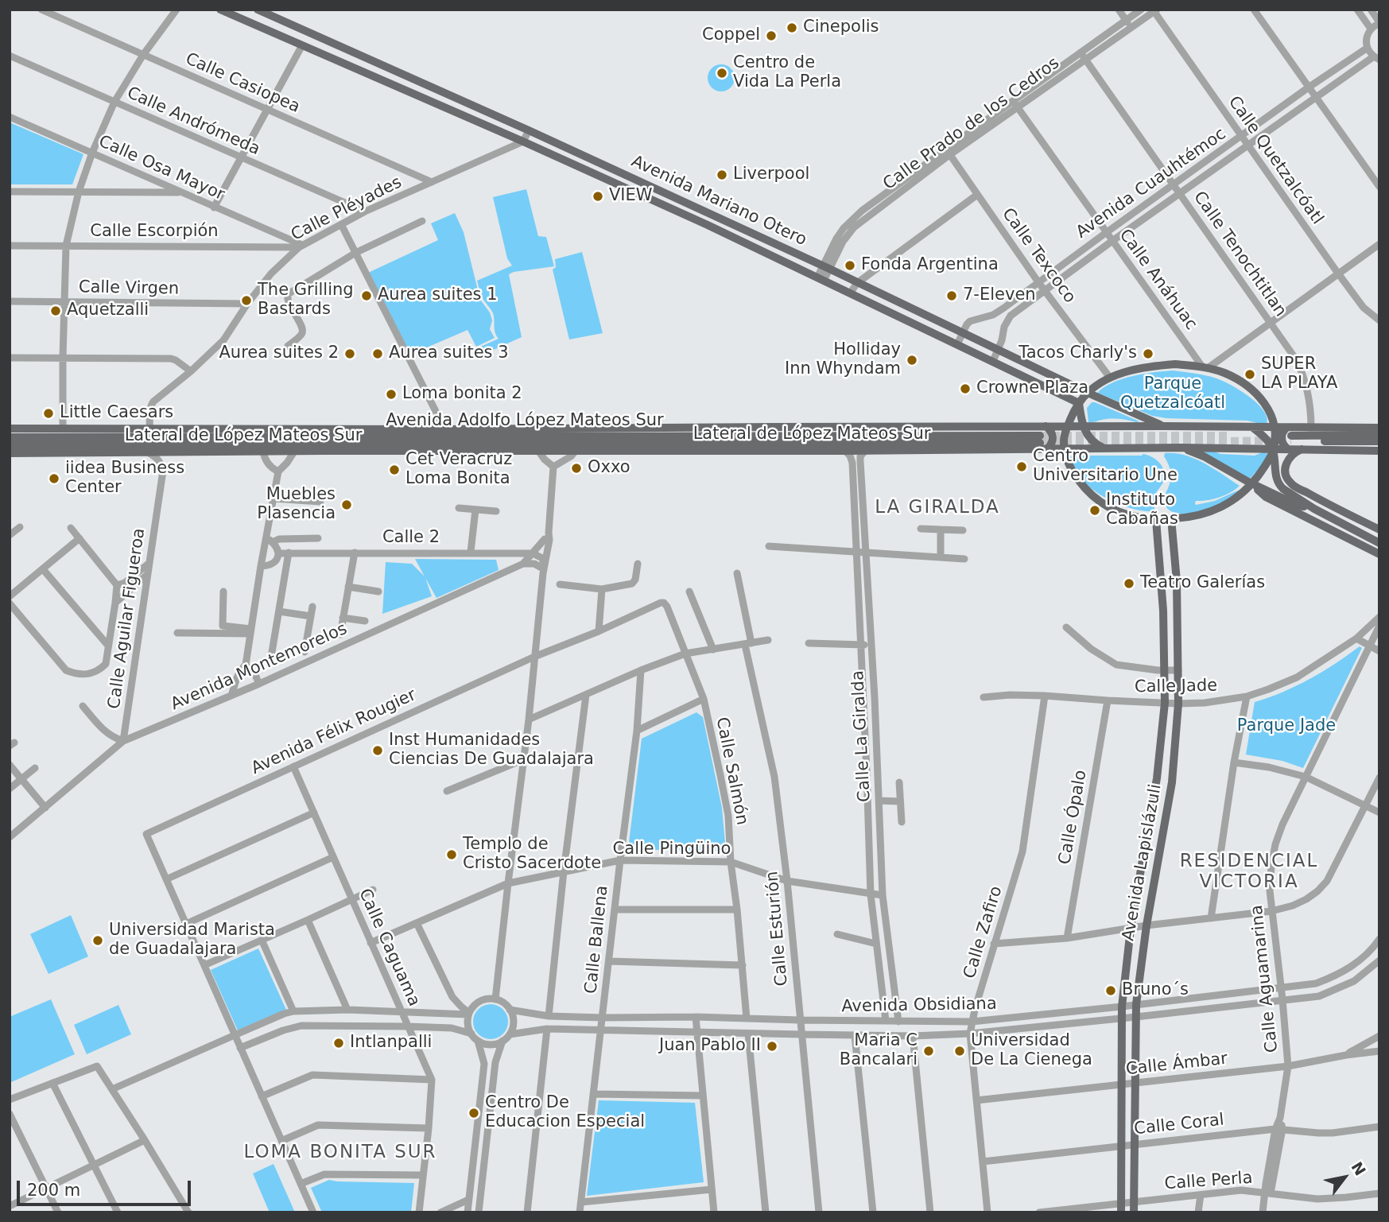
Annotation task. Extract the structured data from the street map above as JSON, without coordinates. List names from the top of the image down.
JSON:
{
  "streets": {
    "main road": [
      "Avenida Mariano Otero",
      "Avenida Adolfo López Mateos Sur",
      "Lateral de López Mateos Sur",
      "Avenida Lapislázuli"
    ],
    "street": [
      "Calle Casiopea",
      "Calle Andrómeda",
      "Calle Prado de los Cedros",
      "Calle Quetzalcóatl",
      "Calle Osa Mayor",
      "Avenida Cuauhtémoc",
      "Calle Pléyades",
      "Calle Escorpión",
      "Calle Tenochtitlan",
      "Calle Texcoco",
      "Calle Anáhuac",
      "Calle Virgen",
      "Calle 2",
      "Calle Aguilar Figueroa",
      "Avenida Montemorelos",
      "Calle Jade",
      "Avenida Félix Rougier",
      "Calle La Giralda",
      "Calle Salmón",
      "Calle Ópalo",
      "Calle Pingüino",
      "Calle Esturión",
      "Calle Zafiro",
      "Calle Ballena",
      "Calle Caguama",
      "Calle Aguamarina",
      "Avenida Obsidiana",
      "Calle Ámbar",
      "Calle Coral",
      "Calle Perla"
    ]
  },
  "crossings": [
    ["Calle Casiopea", "Calle Pléyades"],
    ["Calle Andrómeda", "Calle Pléyades"],
    ["Calle Prado de los Cedros", "Calle Quetzalcóatl"],
    ["Calle Prado de los Cedros", "Avenida Mariano Otero"],
    ["Calle Prado de los Cedros", "Calle Tenochtitlan"],
    ["Calle Prado de los Cedros", "Calle Texcoco"],
    ["Calle Prado de los Cedros", "Calle Anáhuac"],
    ["Calle Quetzalcóatl", "Avenida Cuauhtémoc"],
    ["Calle Osa Mayor", "Calle Pléyades"],
    ["Calle Osa Mayor", "Calle Escorpión"],
    ["Avenida Cuauhtémoc", "Avenida Mariano Otero"],
    ["Avenida Cuauhtémoc", "Calle Tenochtitlan"],
    ["Avenida Cuauhtémoc", "Calle Texcoco"],
    ["Avenida Cuauhtémoc", "Calle Anáhuac"],
    ["Avenida Mariano Otero", "Calle Pléyades"],
    ["Avenida Mariano Otero", "Lateral de López Mateos Sur"],
    ["Calle Pléyades", "Calle Escorpión"],
    ["Calle Pléyades", "Calle Virgen"],
    ["Calle Pléyades", "Lateral de López Mateos Sur"],
    ["Calle Tenochtitlan", "Lateral de López Mateos Sur"],
    ["Avenida Adolfo López Mateos Sur", "Lateral de López Mateos Sur"],
    ["Lateral de López Mateos Sur", "Calle Aguilar Figueroa"],
    ["Lateral de López Mateos Sur", "Calle La Giralda"],
    ["Calle Aguilar Figueroa", "Avenida Montemorelos"],
    ["Calle Jade", "Calle Ópalo"],
    ["Calle Jade", "Avenida Lapislázuli"],
    ["Calle Jade", "Calle Zafiro"],
    ["Avenida Félix Rougier", "Calle Salmón"],
    ["Avenida Félix Rougier", "Calle Caguama"],
    ["Calle La Giralda", "Calle Pingüino"],
    ["Calle La Giralda", "Avenida Obsidiana"],
    ["Calle Salmón", "Calle Pingüino"],
    ["Calle Salmón", "Avenida Obsidiana"],
    ["Calle Pingüino", "Calle Esturión"],
    ["Calle Pingüino", "Calle Ballena"],
    ["Calle Pingüino", "Calle Caguama"],
    ["Avenida Lapislázuli", "Avenida Obsidiana"],
    ["Avenida Lapislázuli", "Calle Ámbar"],
    ["Avenida Lapislázuli", "Calle Coral"],
    ["Avenida Lapislázuli", "Calle Perla"],
    ["Calle Esturión", "Avenida Obsidiana"],
    ["Calle Zafiro", "Avenida Obsidiana"],
    ["Calle Zafiro", "Calle Ámbar"],
    ["Calle Zafiro", "Calle Coral"],
    ["Calle Ballena", "Avenida Obsidiana"],
    ["Calle Aguamarina", "Avenida Obsidiana"],
    ["Calle Aguamarina", "Calle Ámbar"],
    ["Calle Aguamarina", "Calle Coral"],
    ["Calle Aguamarina", "Calle Perla"]
  ],
  "districts": ["LA GIRALDA", "RESIDENCIAL VICTORIA", "LOMA BONITA SUR"],
  "parks": ["Parque Quetzalcóatl", "Parque Jade"],
  "places": [
    "Cinepolis",
    "Coppel",
    "Centro de Vida La Perla",
    "Liverpool",
    "VIEW",
    "Fonda Argentina",
    "Aurea suites 1",
    "7-Eleven",
    "The Grilling Bastards",
    "Aquetzalli",
    "Aurea suites 2",
    "Aurea suites 3",
    "Tacos Charly's",
    "Holliday Inn Whyndam",
    "SUPER LA PLAYA",
    "Crowne Plaza",
    "Loma bonita 2",
    "Little Caesars",
    "Centro Universitario Une",
    "Oxxo",
    "Cet Veracruz Loma Bonita",
    "iidea Business Center",
    "Muebles Plasencia",
    "Instituto Cabañas",
    "Teatro Galerías",
    "Inst Humanidades Ciencias De Guadalajara",
    "Templo de Cristo Sacerdote",
    "Universidad Marista de Guadalajara",
    "Bruno´s",
    "Intlanpalli",
    "Juan Pablo II",
    "Maria C Bancalari",
    "Universidad De La Cienega",
    "Centro De Educacion Especial"
  ],
  "scale_bar": "200 m",
  "north": "top right"
}
